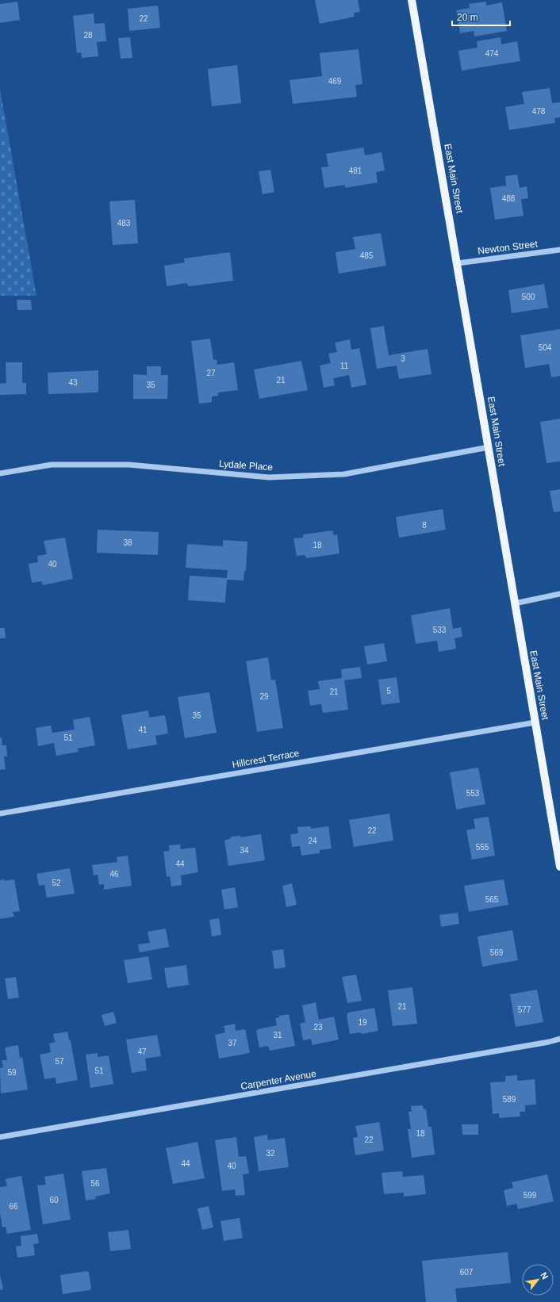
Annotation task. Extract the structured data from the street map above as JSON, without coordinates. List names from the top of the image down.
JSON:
{
  "streets": {
    "main road": ["East Main Street"],
    "street": [
      "Newton Street",
      "Lydale Place",
      "Hillcrest Terrace",
      "Carpenter Avenue"
    ]
  },
  "crossings": [
    ["East Main Street", "Newton Street"],
    ["East Main Street", "Lydale Place"],
    ["East Main Street", "Hillcrest Terrace"]
  ],
  "house_numbers": [
    "22",
    "28",
    "474",
    "469",
    "478",
    "481",
    "488",
    "483",
    "485",
    "500",
    "504",
    "3",
    "11",
    "27",
    "21",
    "43",
    "35",
    "8",
    "38",
    "18",
    "40",
    "533",
    "5",
    "21",
    "29",
    "35",
    "41",
    "51",
    "553",
    "22",
    "24",
    "555",
    "34",
    "44",
    "46",
    "52",
    "565",
    "569",
    "21",
    "577",
    "19",
    "23",
    "31",
    "37",
    "47",
    "57",
    "51",
    "59",
    "589",
    "18",
    "22",
    "32",
    "44",
    "40",
    "56",
    "599",
    "60",
    "66",
    "607"
  ],
  "scale_bar": "20 m",
  "north": "top right"
}
